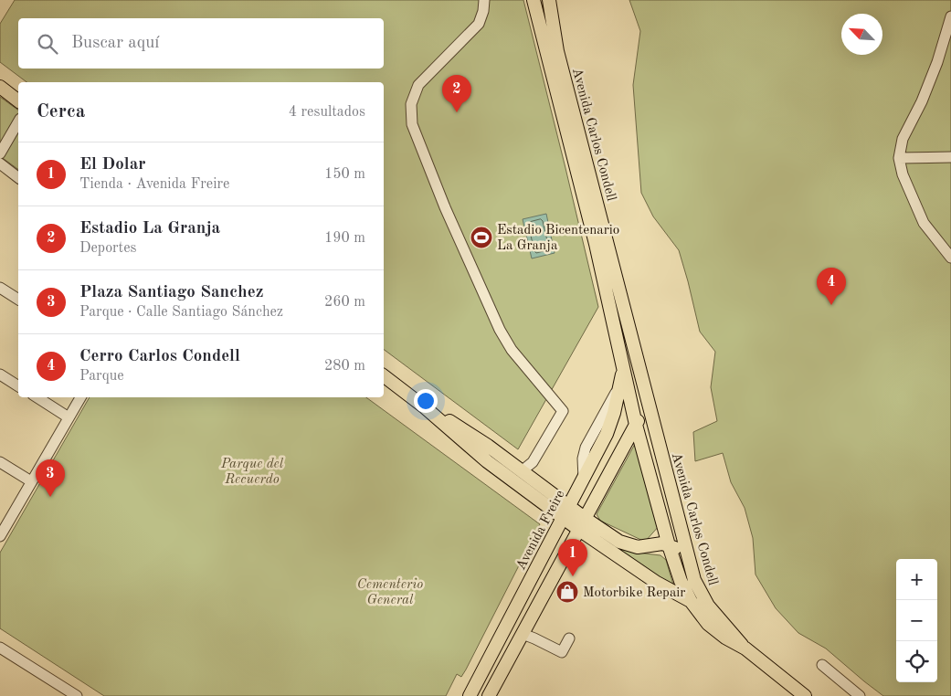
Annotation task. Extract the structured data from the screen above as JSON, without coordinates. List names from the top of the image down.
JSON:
{
  "streets": {
    "main road": ["Avenida Carlos Condell", "Avenida Freire"]
  },
  "crossings": [
    ["Avenida Carlos Condell", "Avenida Freire"]
  ],
  "parks": ["Parque del Recuerdo", "Cementerio General"],
  "places": {
    "sports": ["Estadio Bicentenario La Granja"],
    "shop": ["Motorbike Repair"]
  },
  "north": "top left",
  "page": {
    "search": "Buscar aquí",
    "pins": [
      "2",
      "4",
      "3",
      "1"
    ],
    "heading": ["Cerca", "4 resultados"],
    "list": [
      {
        "mark": "1",
        "name": "El Dolar",
        "note": "Tienda · Avenida Freire",
        "value": "150 m"
      },
      {
        "mark": "2",
        "name": "Estadio La Granja",
        "note": "Deportes",
        "value": "190 m"
      },
      {
        "mark": "3",
        "name": "Plaza Santiago Sanchez",
        "note": "Parque · Calle Santiago Sánchez",
        "value": "260 m"
      },
      {
        "mark": "4",
        "name": "Cerro Carlos Condell",
        "note": "Parque",
        "value": "280 m"
      }
    ],
    "map_buttons": ["+", "−"]
  }
}
